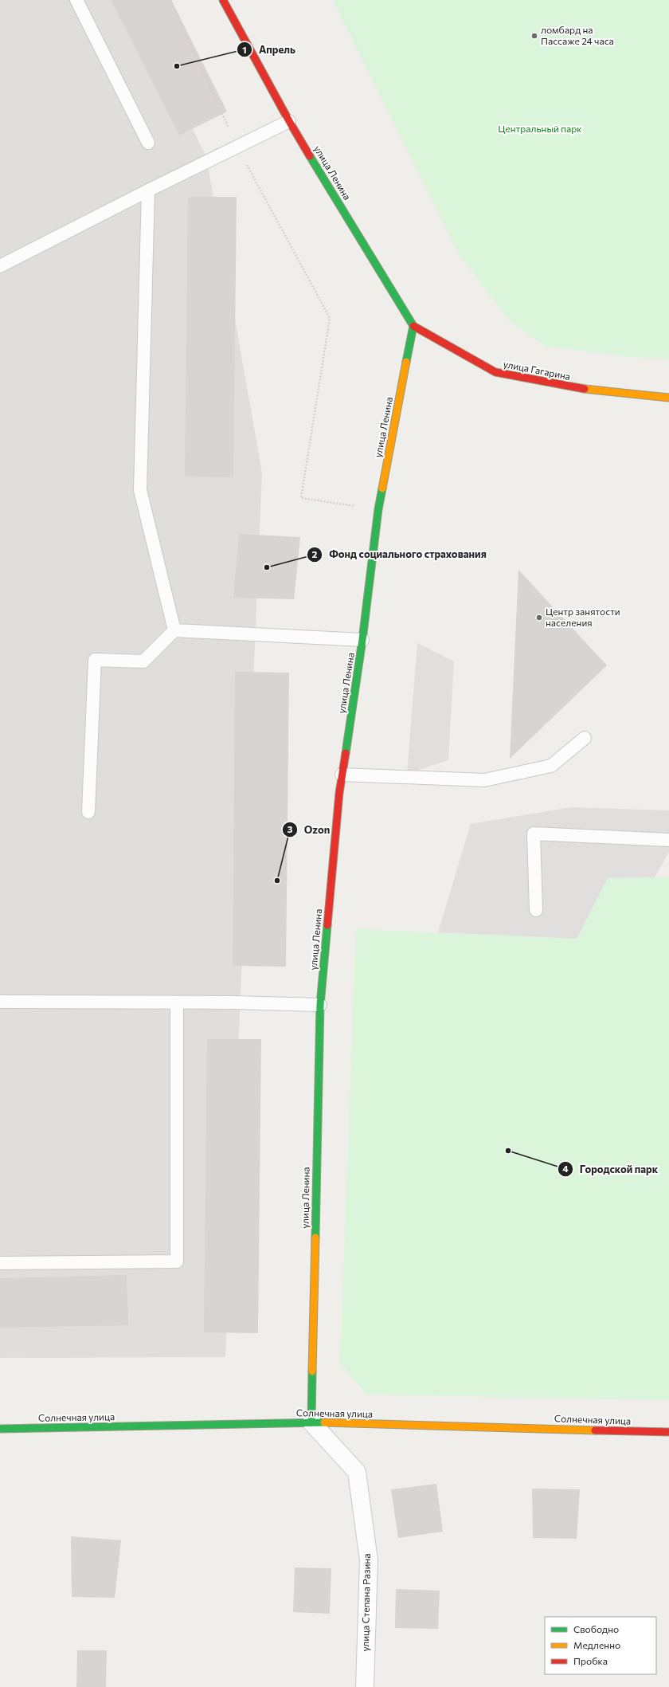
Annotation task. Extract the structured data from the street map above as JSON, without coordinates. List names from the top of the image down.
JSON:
{
  "streets": {
    "street": [
      "улица Ленина",
      "улица Гагарина",
      "Солнечная улица",
      "улица Степана Разина"
    ]
  },
  "crossings": [
    ["улица Ленина", "улица Гагарина"],
    ["улица Ленина", "Солнечная улица"],
    ["улица Ленина", "улица Степана Разина"],
    ["Солнечная улица", "улица Степана Разина"]
  ],
  "parks": ["Центральный парк"],
  "places": [
    "ломбард на Пассаже 24 часа",
    "Апрель",
    "Фонд социального страхования",
    "Центр занятости населения",
    "Ozon",
    "Городской парк"
  ],
  "legend": ["Свободно", "Медленно", "Пробка"]
}
